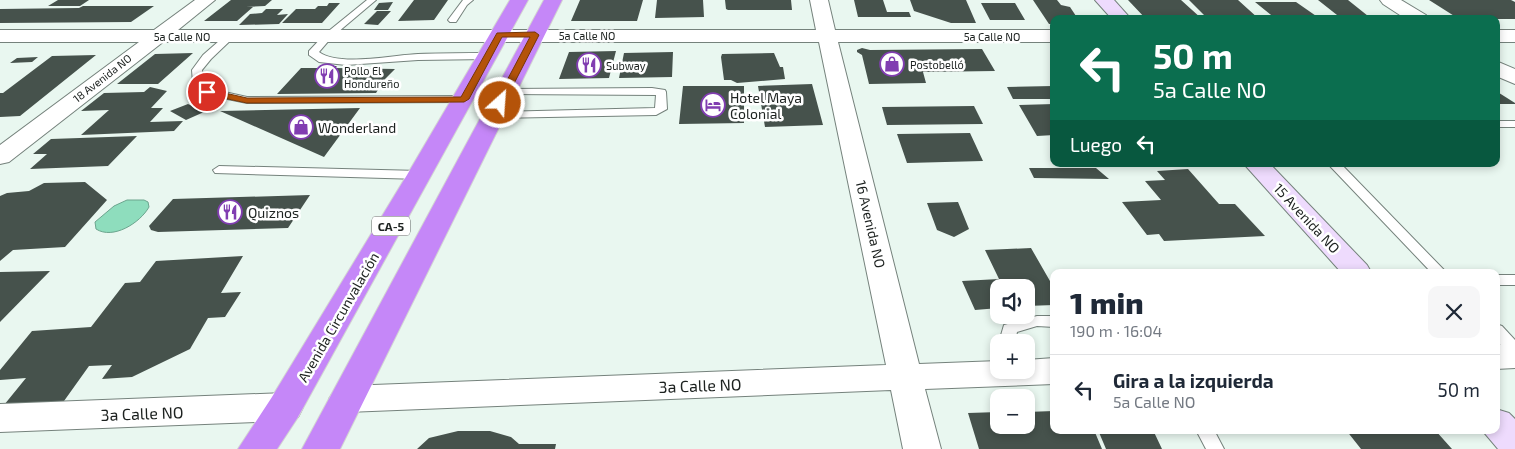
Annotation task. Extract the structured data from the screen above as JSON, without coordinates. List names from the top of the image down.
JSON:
{
  "streets": {
    "highway": ["CA-5", "Avenida Circunvalación"],
    "street": [
      "5a Calle NO",
      "18 Avenida NO",
      "15 Avenida NO",
      "16 Avenida NO",
      "3a Calle NO"
    ]
  },
  "crossings": [
    ["5a Calle NO", "18 Avenida NO"],
    ["5a Calle NO", "16 Avenida NO"],
    ["5a Calle NO", "CA-5"],
    ["5a Calle NO", "Avenida Circunvalación"],
    ["16 Avenida NO", "3a Calle NO"],
    ["CA-5", "3a Calle NO"],
    ["Avenida Circunvalación", "3a Calle NO"]
  ],
  "places": {
    "shop": ["Postobelló", "Wonderland"],
    "restaurant": ["Subway", "Pollo El Hondureño", "Quiznos"],
    "hotel": ["Hotel Maya Colonial"]
  },
  "page": {
    "turn": ["50 m", "5a Calle NO"],
    "then": "Luego",
    "heading": ["1 min", "190 m · 16:04"],
    "map_buttons": ["+", "−"],
    "list": [
      {
        "name": "Gira a la izquierda",
        "note": "5a Calle NO",
        "value": "50 m"
      }
    ]
  }
}
